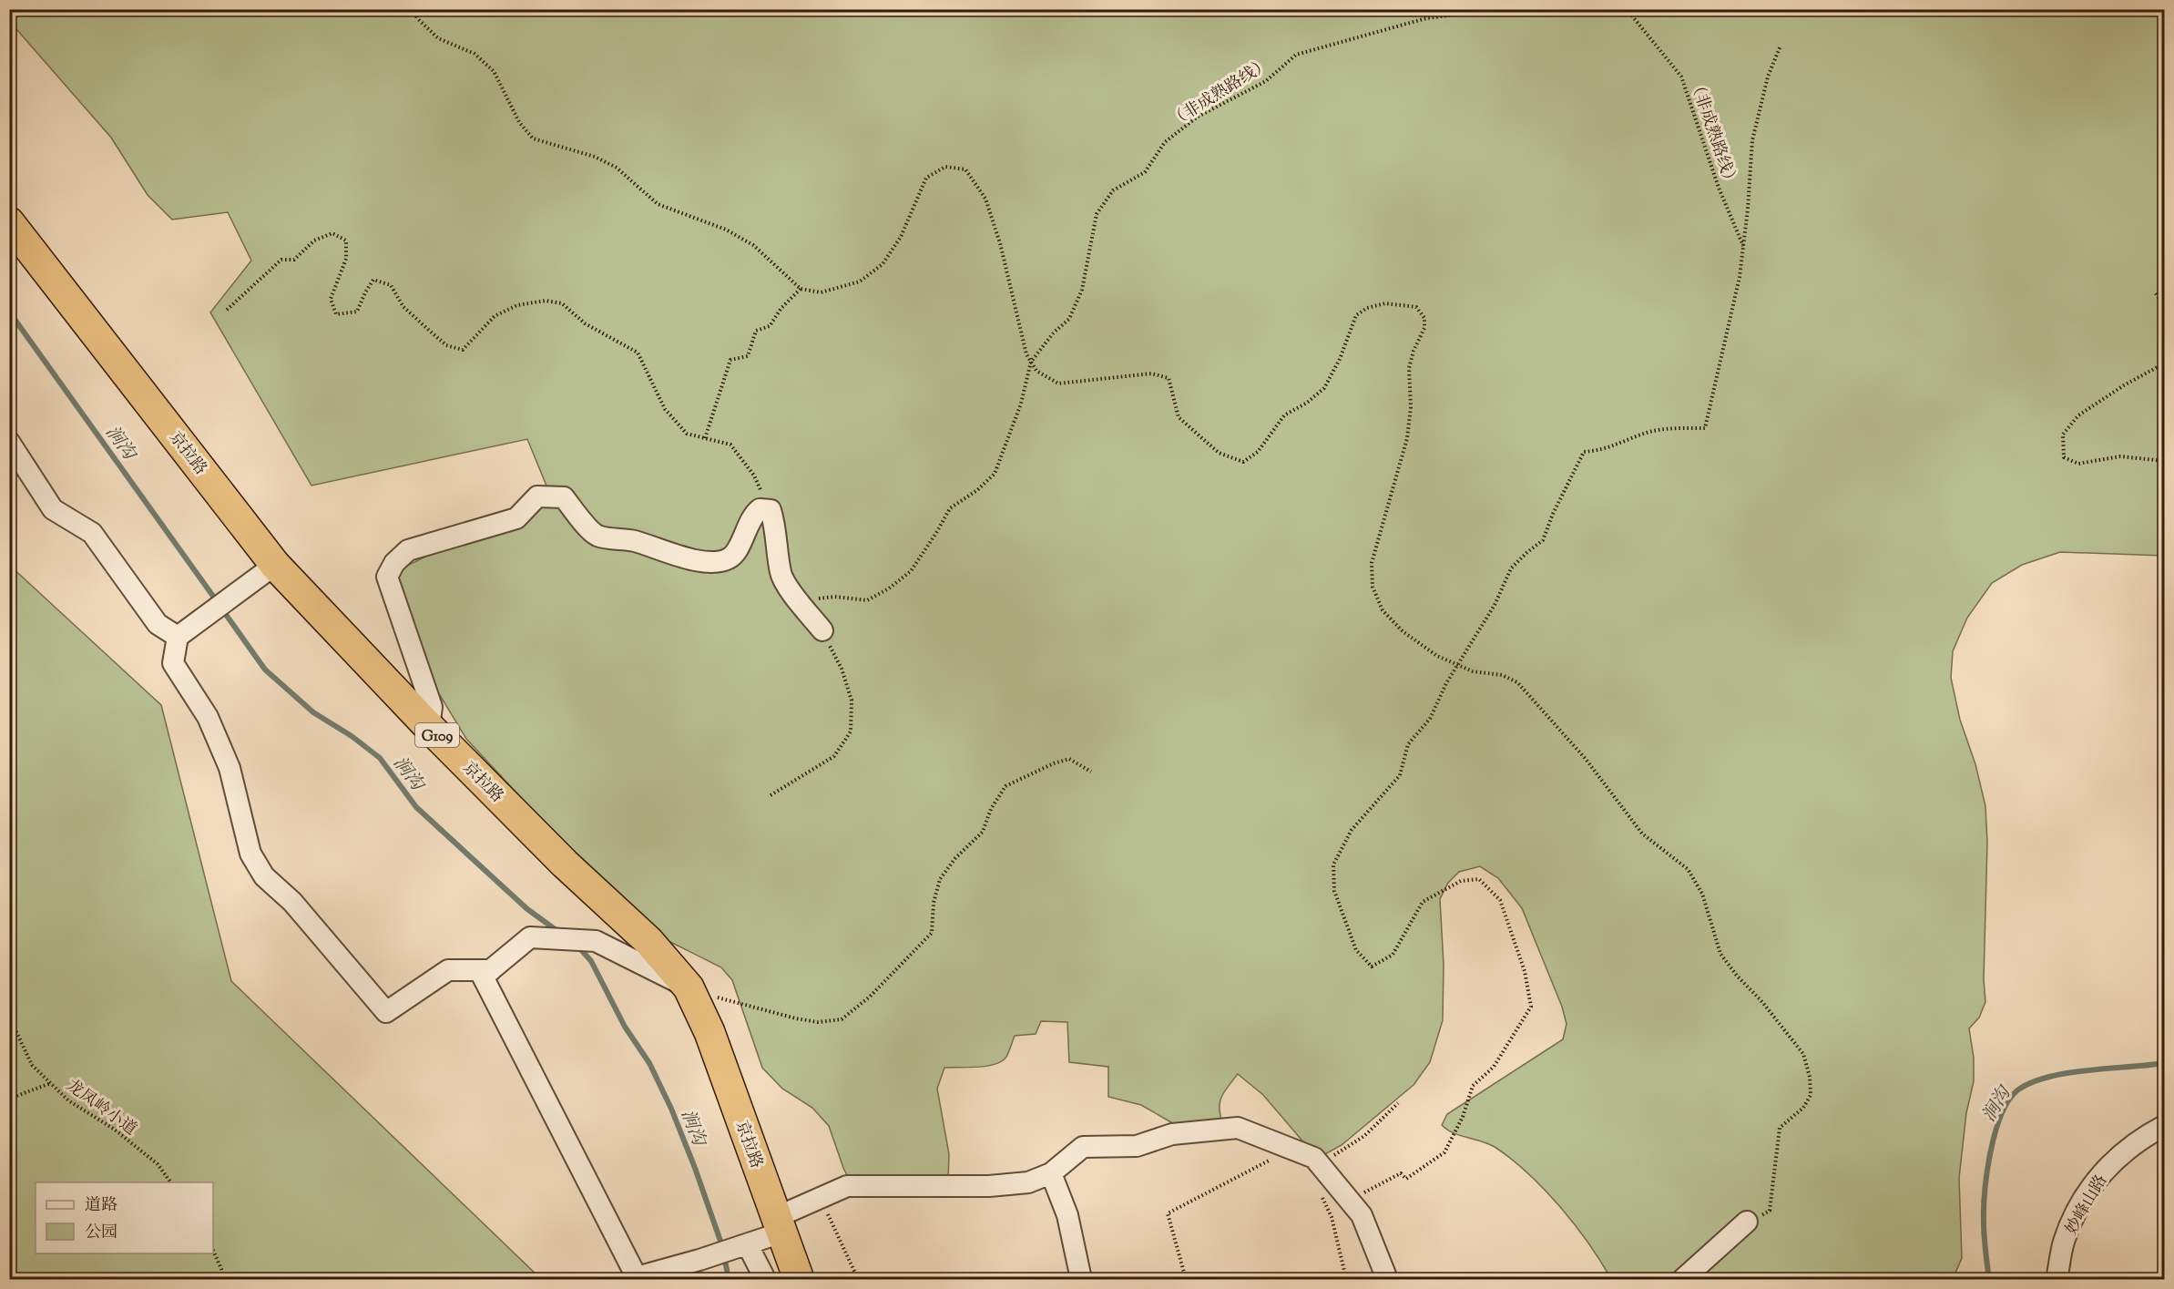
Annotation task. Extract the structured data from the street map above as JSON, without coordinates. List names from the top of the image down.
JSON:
{
  "streets": {
    "highway": ["京拉路", "G109"],
    "street": ["妙峰山路"],
    "path": ["（非成熟路线）", "龙凤岭小道"]
  },
  "water": ["涧沟"],
  "legend": ["道路", "公园"]
}
